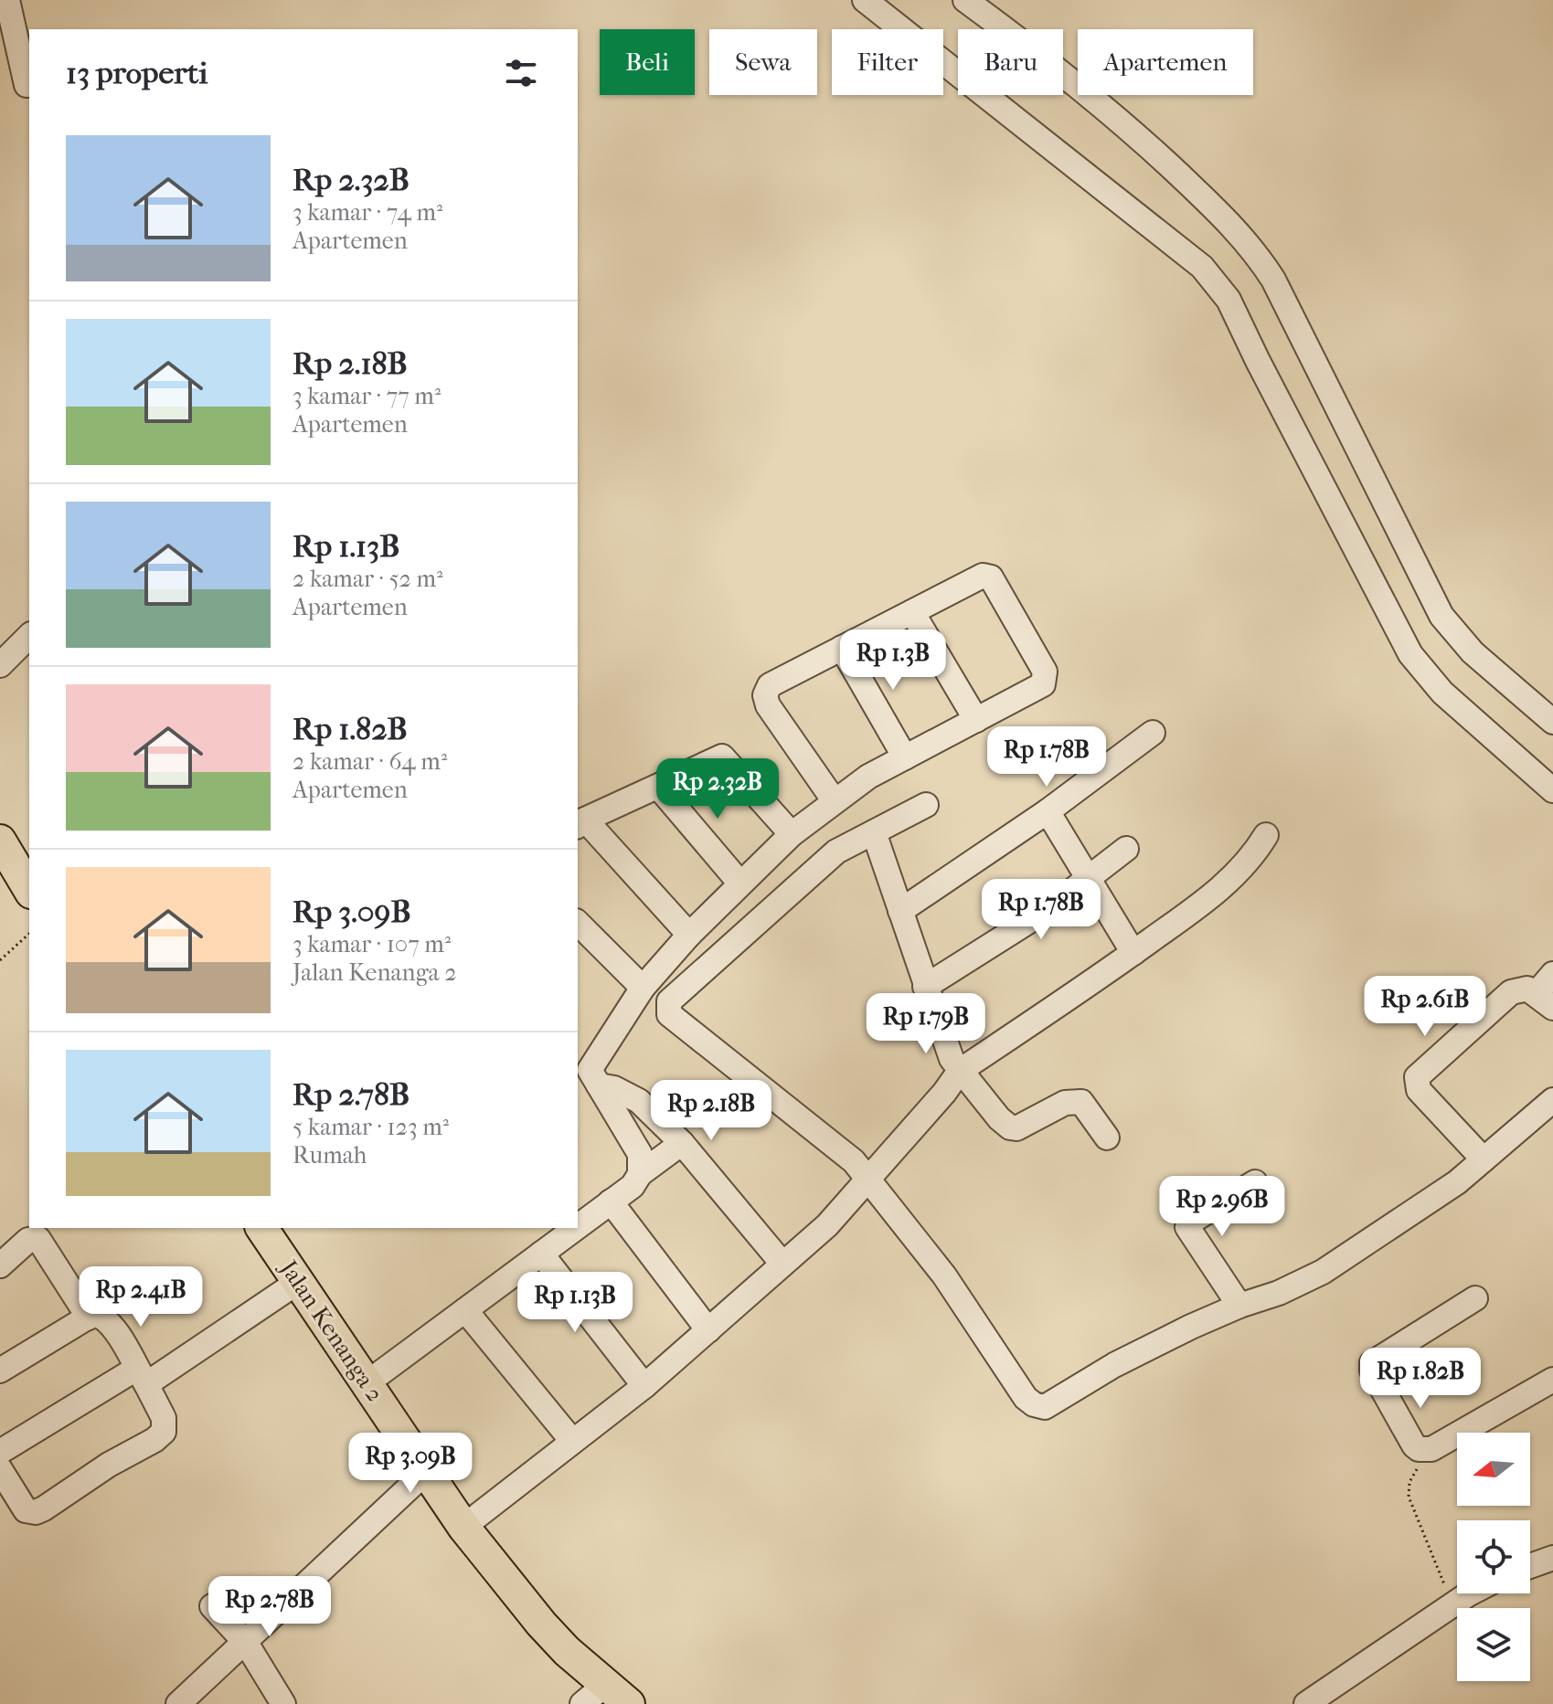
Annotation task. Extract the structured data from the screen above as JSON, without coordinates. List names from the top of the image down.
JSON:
{
  "streets": {
    "main road": ["Jalan Kenanga 2"]
  },
  "north": "left",
  "page": {
    "chip": [
      "Beli",
      "Sewa",
      "Filter",
      "Baru",
      "Apartemen"
    ],
    "heading": "13 properti",
    "list": [
      {
        "name": "Rp 2.32B",
        "note": "3 kamar · 74 m² · Apartemen"
      },
      {
        "name": "Rp 2.18B",
        "note": "3 kamar · 77 m² · Apartemen"
      },
      {
        "name": "Rp 1.13B",
        "note": "2 kamar · 52 m² · Apartemen"
      },
      {
        "name": "Rp 1.82B",
        "note": "2 kamar · 64 m² · Apartemen"
      },
      {
        "name": "Rp 3.09B",
        "note": "3 kamar · 107 m² · Jalan Kenanga 2"
      },
      {
        "name": "Rp 2.78B",
        "note": "5 kamar · 123 m² · Rumah"
      }
    ],
    "price": [
      "Rp 1.3B",
      "Rp 1.78B",
      "Rp 2.32B",
      "Rp 1.78B",
      "Rp 2.61B",
      "Rp 1.79B",
      "Rp 2.18B",
      "Rp 2.96B",
      "Rp 2.41B",
      "Rp 1.13B",
      "Rp 1.82B",
      "Rp 3.09B",
      "Rp 2.78B"
    ]
  }
}
